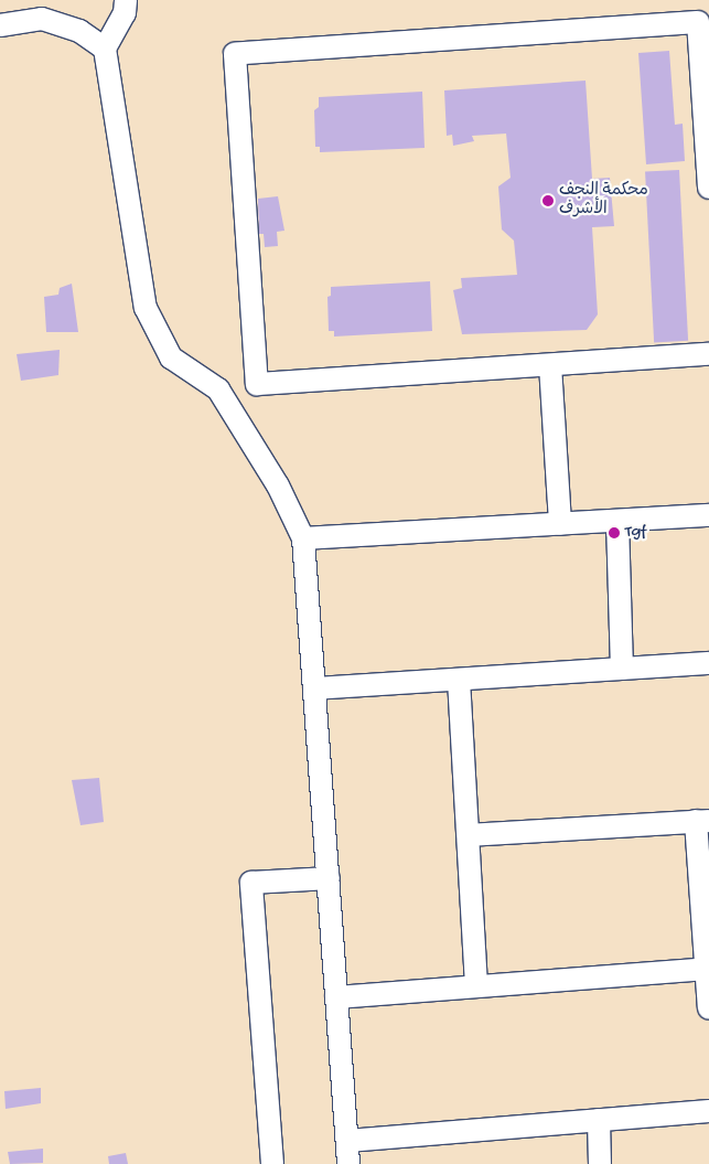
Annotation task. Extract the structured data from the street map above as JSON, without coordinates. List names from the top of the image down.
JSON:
{
  "places": ["محكمة النجف الأشرف", "Tgf"]
}
